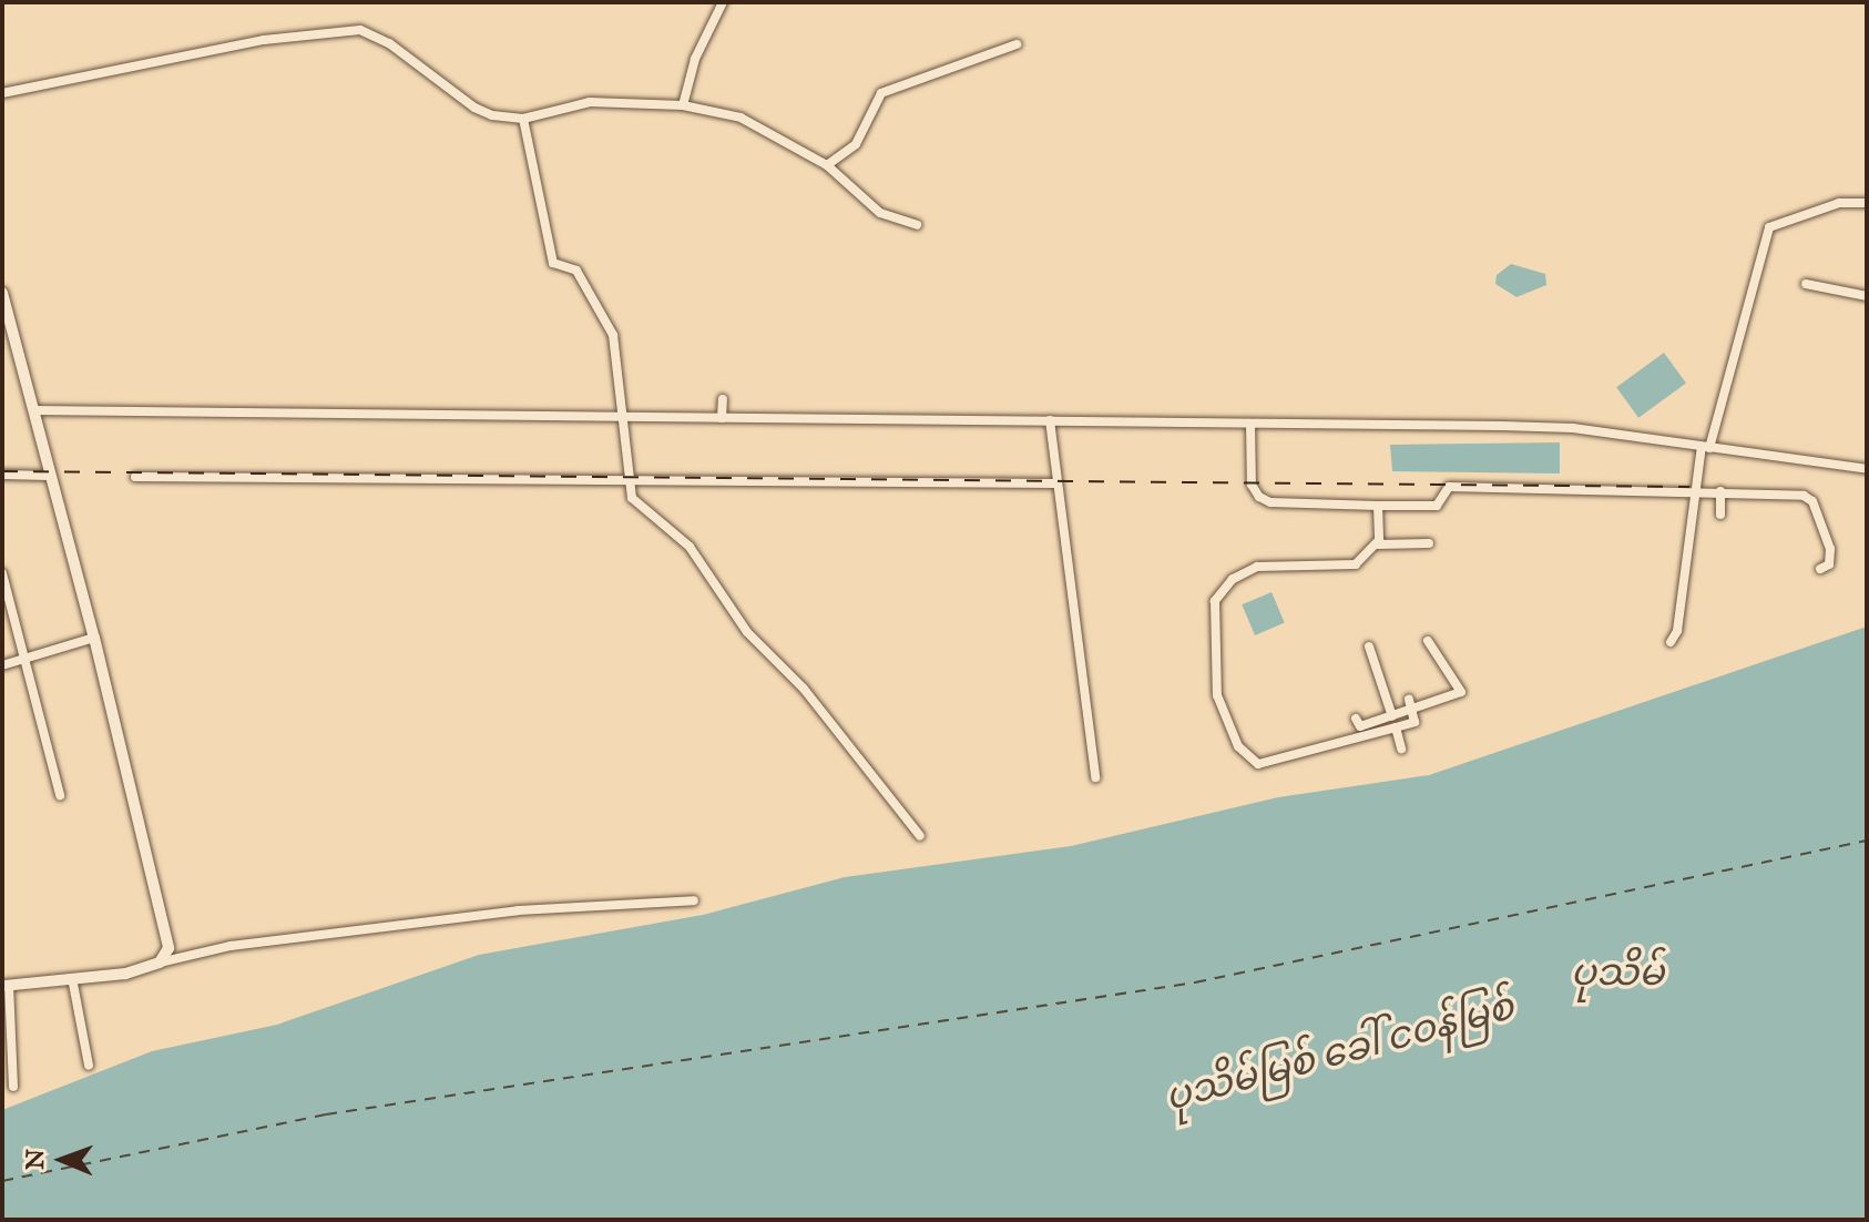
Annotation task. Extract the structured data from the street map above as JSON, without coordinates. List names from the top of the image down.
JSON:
{
  "water": ["ပုသိမ်", "ပုသိမ်မြစ် ခေါ် ငဝန်မြစ်"],
  "north": "left"
}
